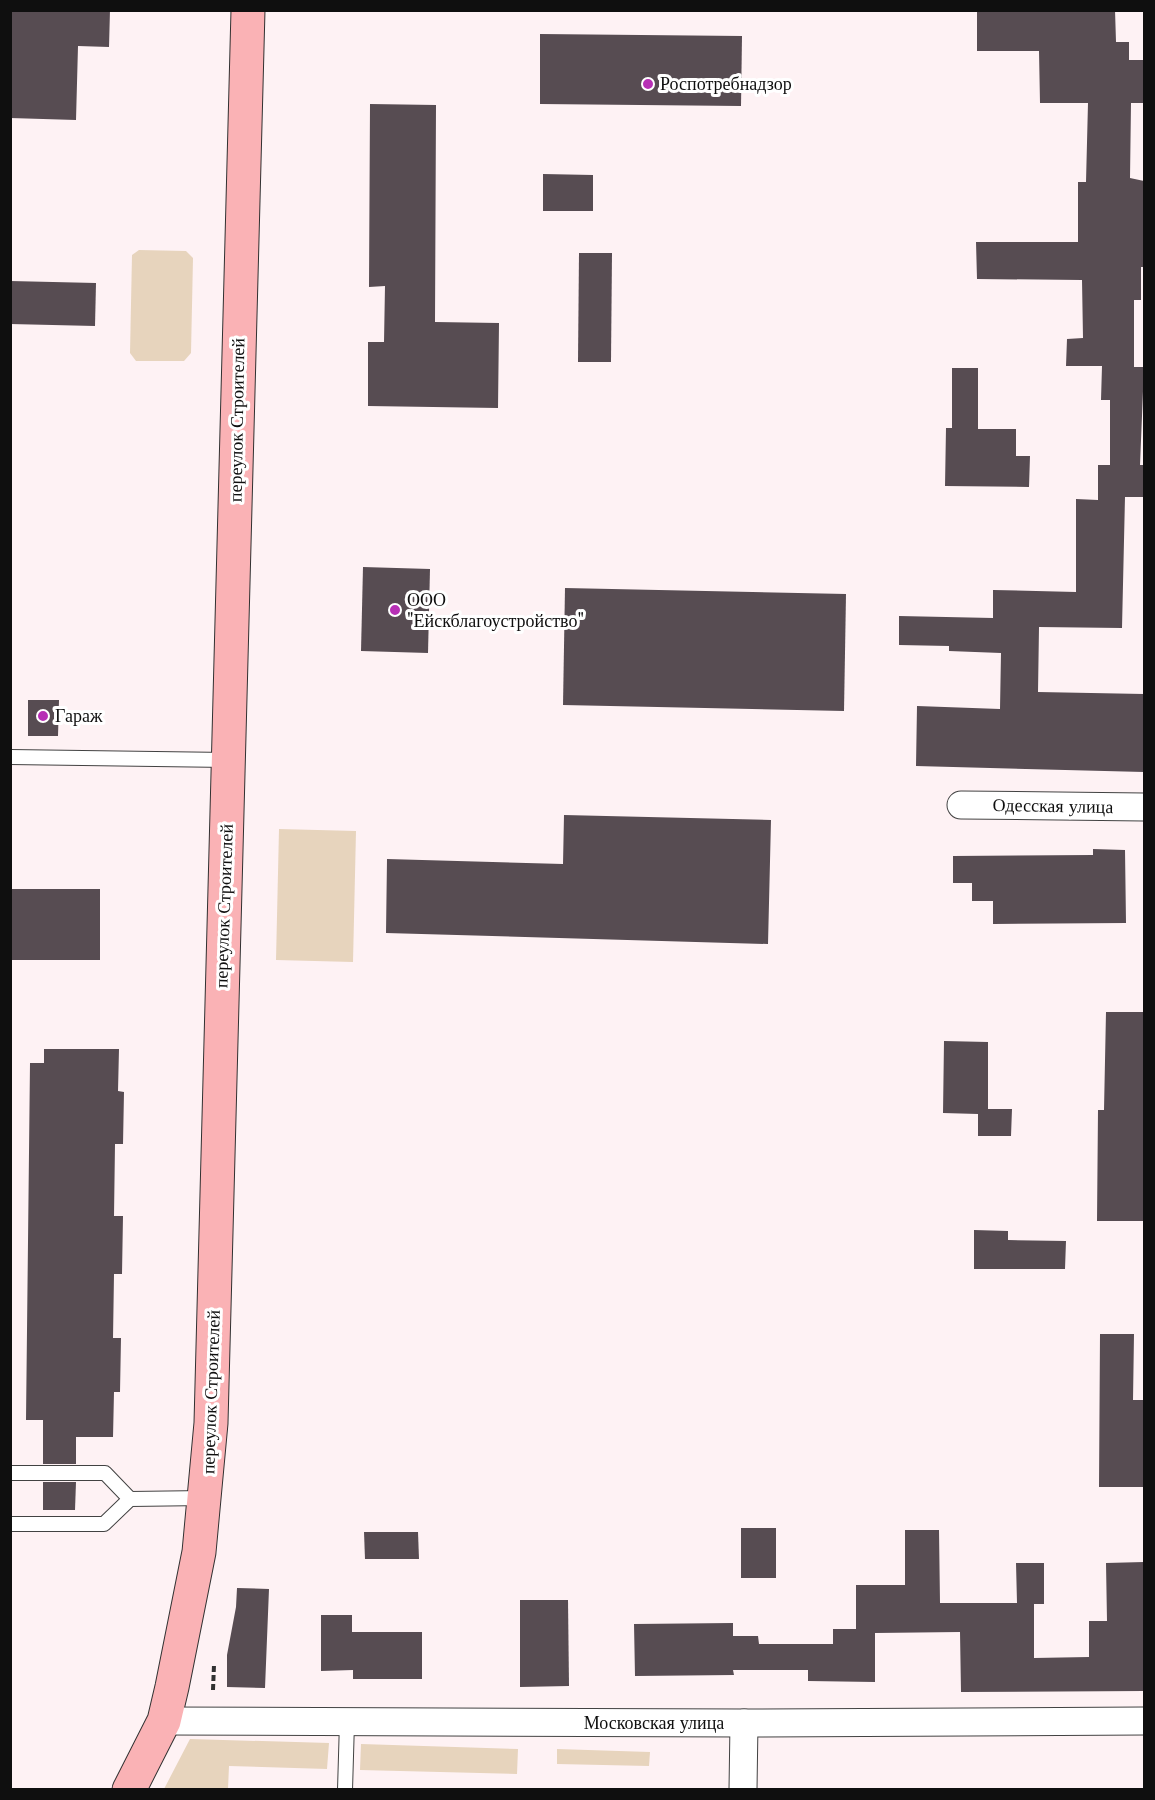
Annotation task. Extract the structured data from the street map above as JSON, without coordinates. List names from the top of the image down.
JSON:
{
  "streets": {
    "street": ["переулок Строителей", "Одесская улица", "Московская улица"]
  },
  "crossings": [
    ["переулок Строителей", "Московская улица"]
  ],
  "places": ["Роспотребнадзор", "ООО \"Ейскблагоустройство\"", "Гараж"]
}
